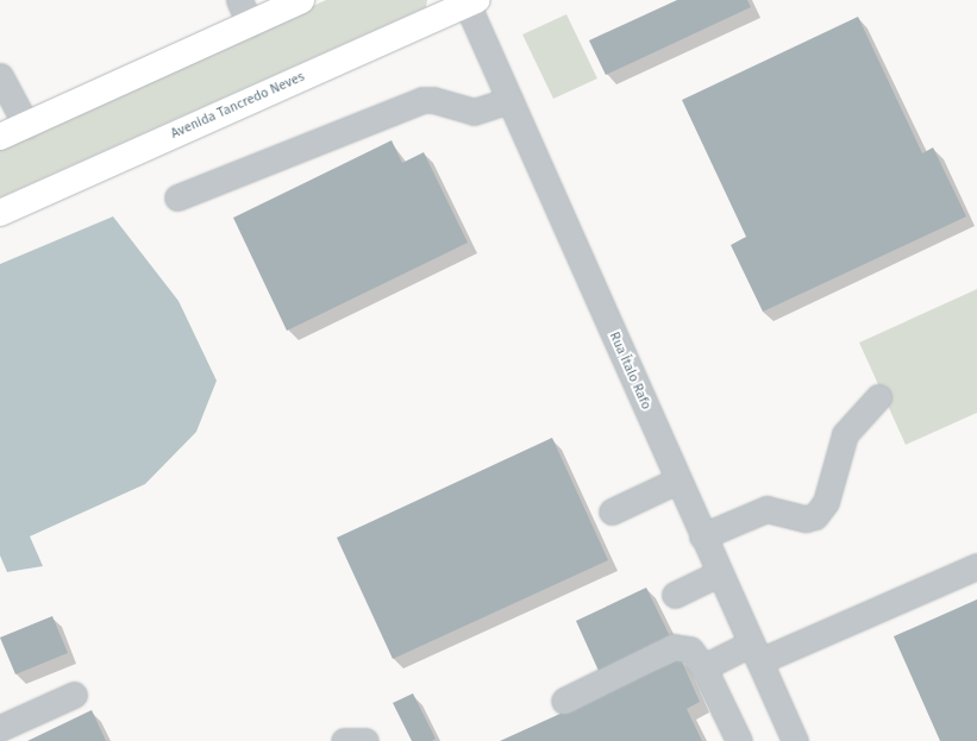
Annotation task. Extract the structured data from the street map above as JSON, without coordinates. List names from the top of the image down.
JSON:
{
  "streets": {
    "main road": ["Avenida Tancredo Neves"],
    "lane": ["Rua Ítalo Rafo"]
  },
  "crossings": [
    ["Avenida Tancredo Neves", "Rua Ítalo Rafo"]
  ]
}
